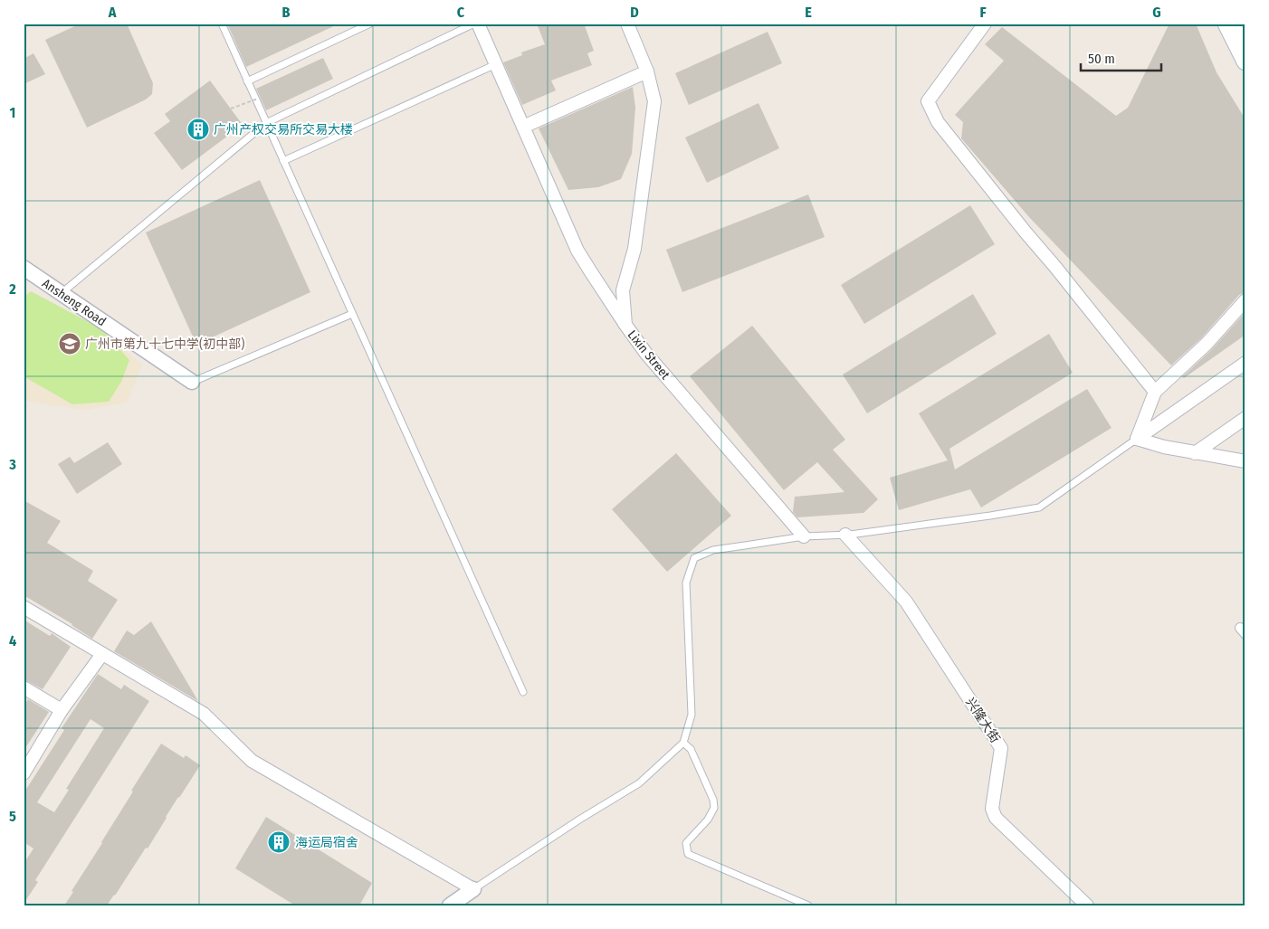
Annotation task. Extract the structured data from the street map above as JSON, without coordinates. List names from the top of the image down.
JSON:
{
  "streets": {
    "street": ["Ansheng Road", "Lixin Street", "兴隆大街"]
  },
  "places": {
    "building": ["广州产权交易所交易大楼", "海运局宿舍"],
    "school or university": ["广州市第九十七中学(初中部)"]
  },
  "scale_bar": "50 m",
  "grid": {
    "columns": [
      "A",
      "B",
      "C",
      "D",
      "E",
      "F",
      "G"
    ],
    "rows": [
      "1",
      "2",
      "3",
      "4",
      "5"
    ]
  }
}
